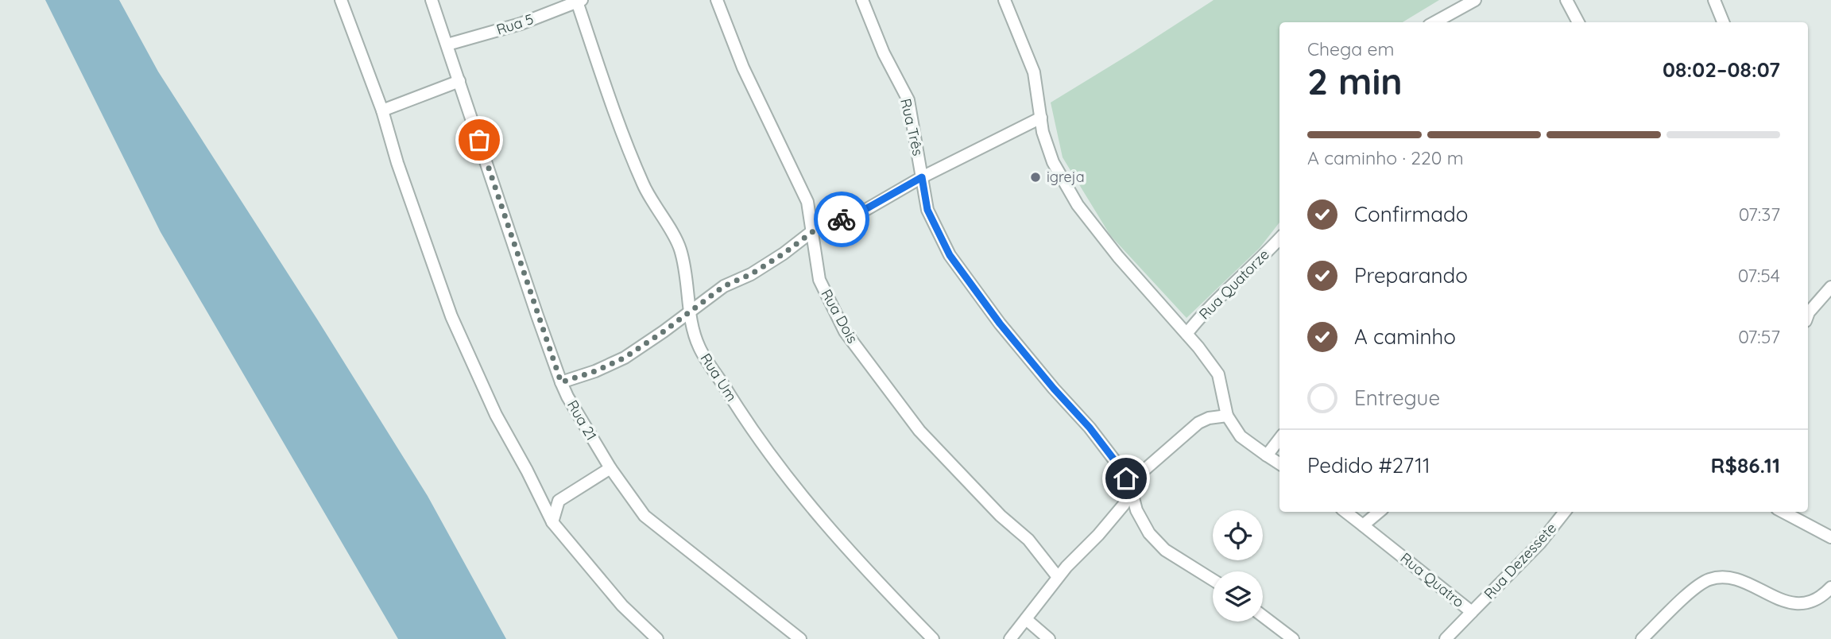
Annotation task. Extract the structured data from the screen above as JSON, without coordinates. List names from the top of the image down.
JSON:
{
  "streets": {
    "street": [
      "Rua 5",
      "Rua Três",
      "Rua Quatorze",
      "Rua Dois",
      "Rua Um",
      "Rua 21",
      "Rua Dezessete",
      "Rua Quatro"
    ]
  },
  "crossings": [
    ["Rua 5", "Rua Um"],
    ["Rua 5", "Rua 21"],
    ["Rua Dezessete", "Rua Quatro"]
  ],
  "places": ["igreja"],
  "page": {
    "heading": ["2 min", "Chega em", "08:02–08:07"],
    "panel": ["Pedido #2711", "R$86.11"],
    "bar": "A caminho · 220 m",
    "list": [
      ["Confirmado", "07:37"],
      ["Preparando", "07:54"],
      ["A caminho", "07:57"],
      "Entregue"
    ]
  }
}
